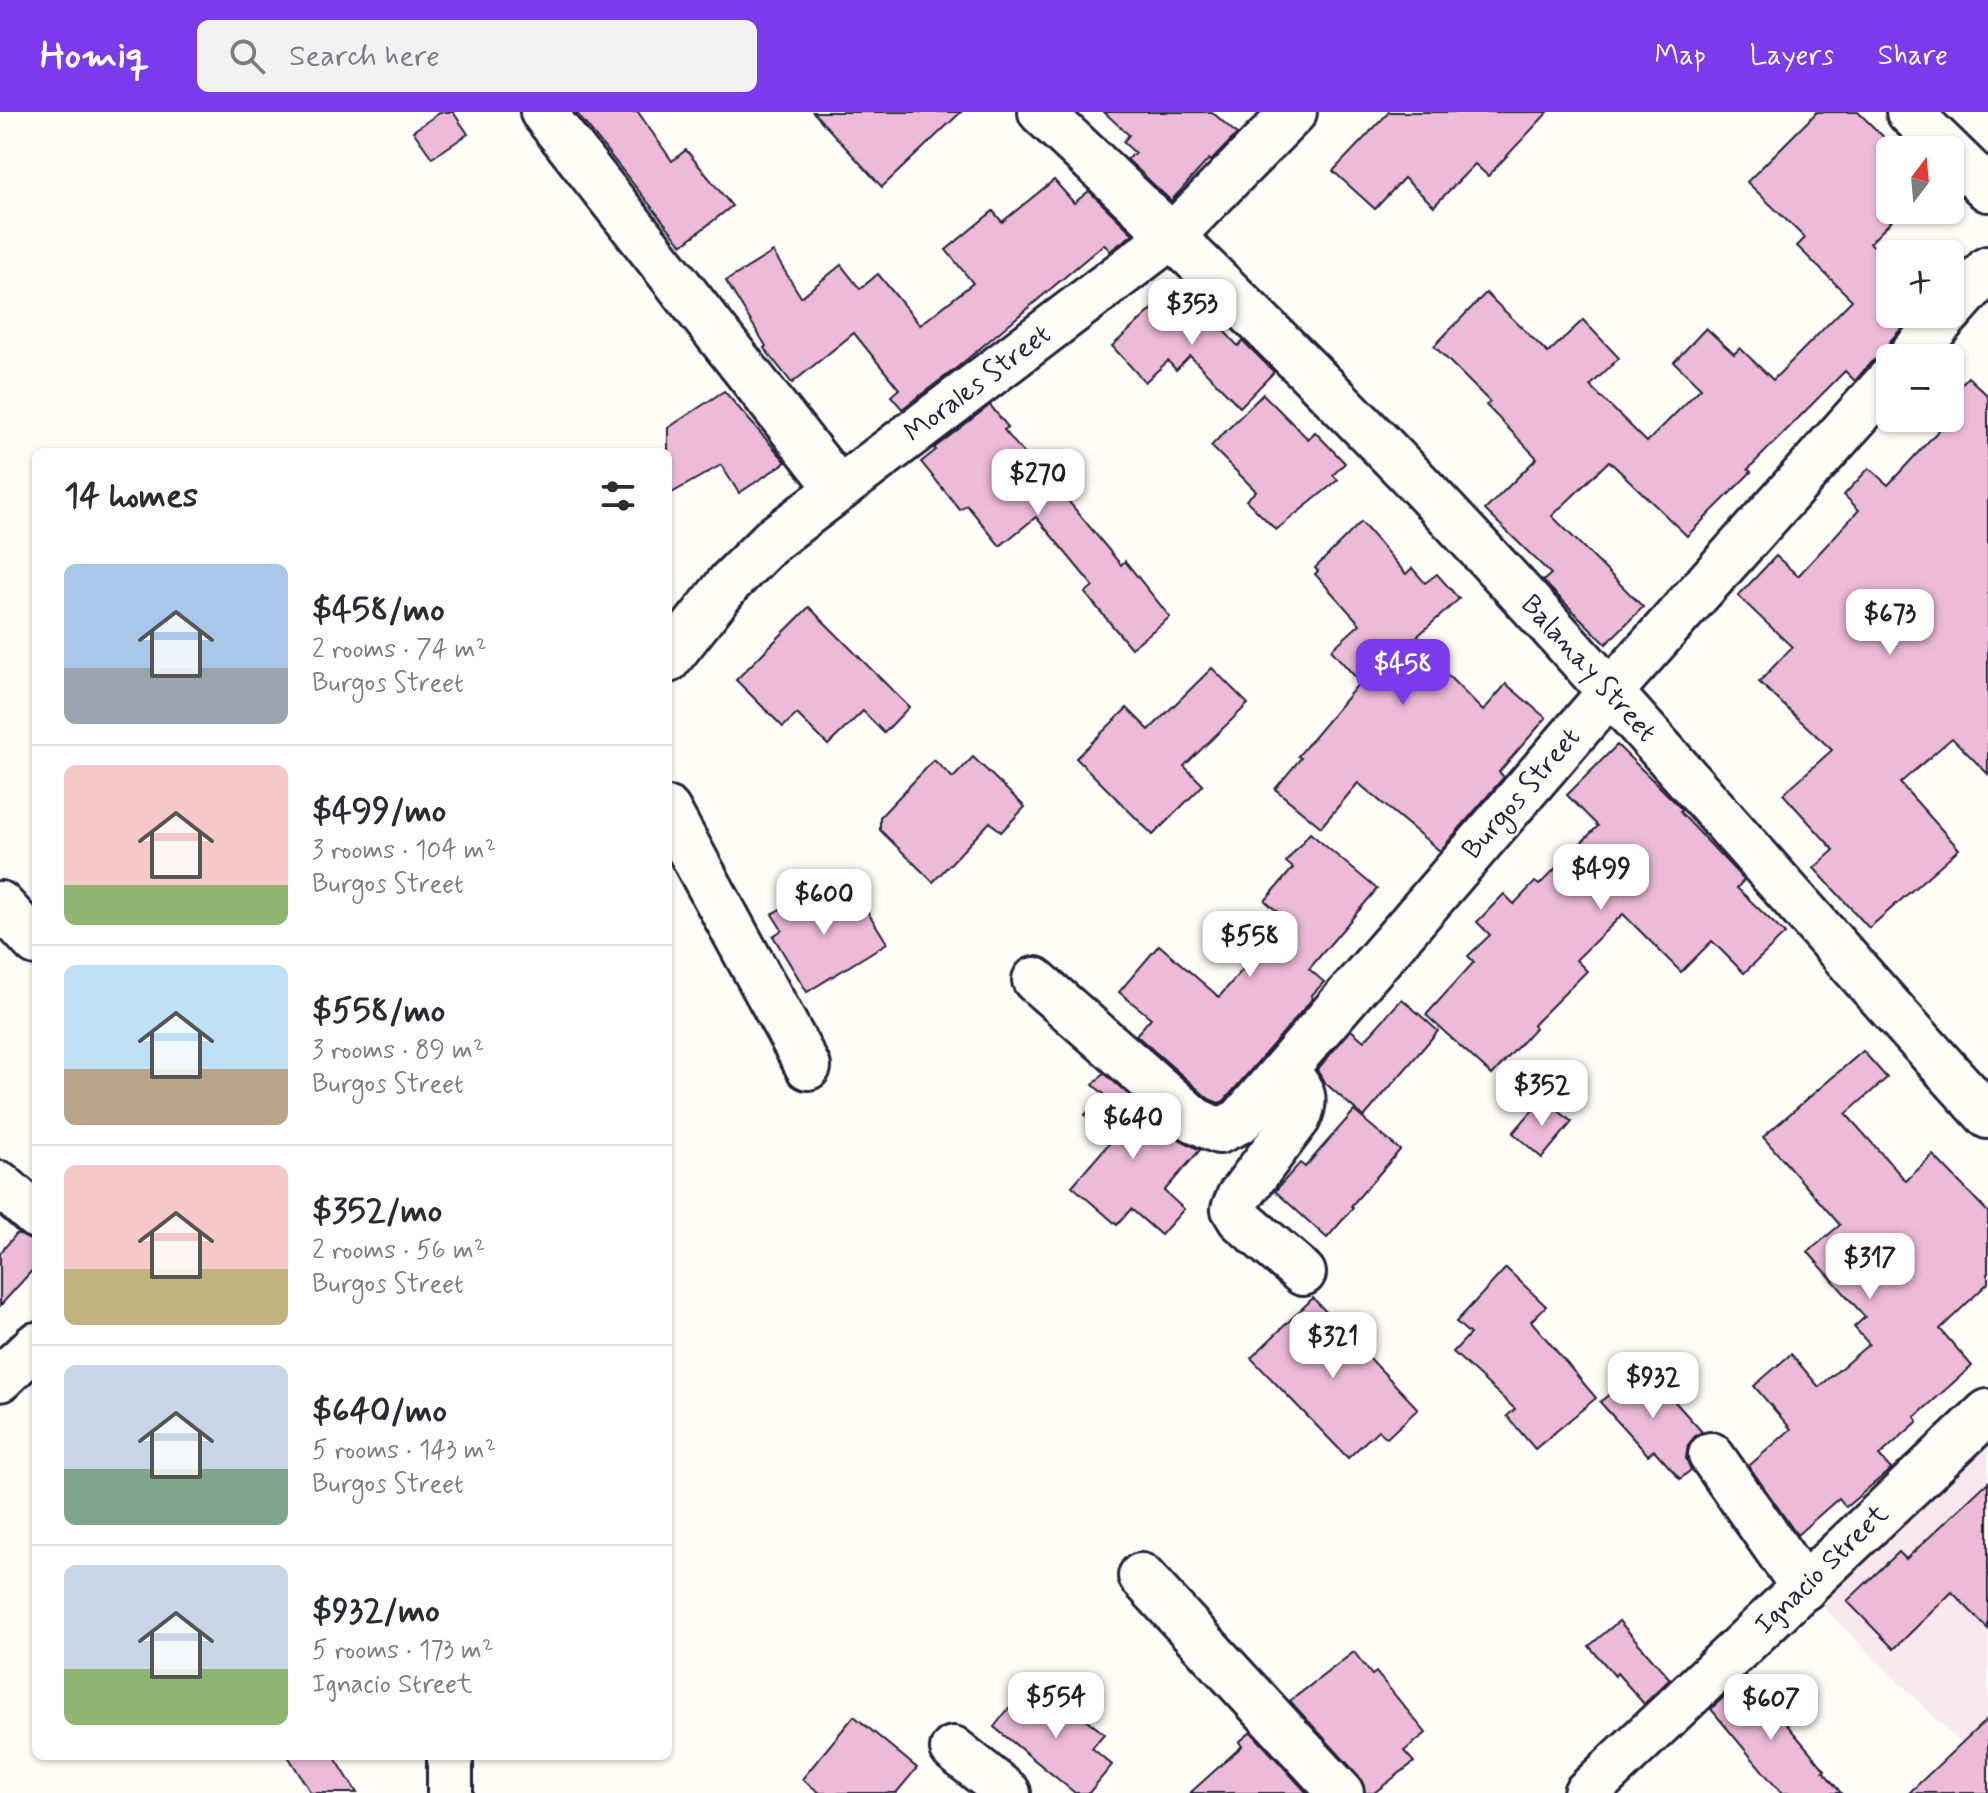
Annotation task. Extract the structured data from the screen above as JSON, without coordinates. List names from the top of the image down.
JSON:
{
  "streets": {
    "street": [
      "Morales Street",
      "Balanay Street",
      "Burgos Street",
      "Ignacio Street"
    ]
  },
  "crossings": [
    ["Morales Street", "Balanay Street"],
    ["Balanay Street", "Burgos Street"]
  ],
  "north": "top",
  "page": {
    "header": "Homiq",
    "search": "Search here",
    "nav": ["Map", "Layers", "Share"],
    "map_buttons": ["+", "−"],
    "price": [
      "$353",
      "$270",
      "$673",
      "$458",
      "$499",
      "$600",
      "$558",
      "$352",
      "$640",
      "$317",
      "$321",
      "$932",
      "$554",
      "$607"
    ],
    "heading": "14 homes",
    "list": [
      {
        "name": "$458/mo",
        "note": "2 rooms · 74 m² · Burgos Street"
      },
      {
        "name": "$499/mo",
        "note": "3 rooms · 104 m² · Burgos Street"
      },
      {
        "name": "$558/mo",
        "note": "3 rooms · 89 m² · Burgos Street"
      },
      {
        "name": "$352/mo",
        "note": "2 rooms · 56 m² · Burgos Street"
      },
      {
        "name": "$640/mo",
        "note": "5 rooms · 143 m² · Burgos Street"
      },
      {
        "name": "$932/mo",
        "note": "5 rooms · 173 m² · Ignacio Street"
      }
    ]
  }
}
